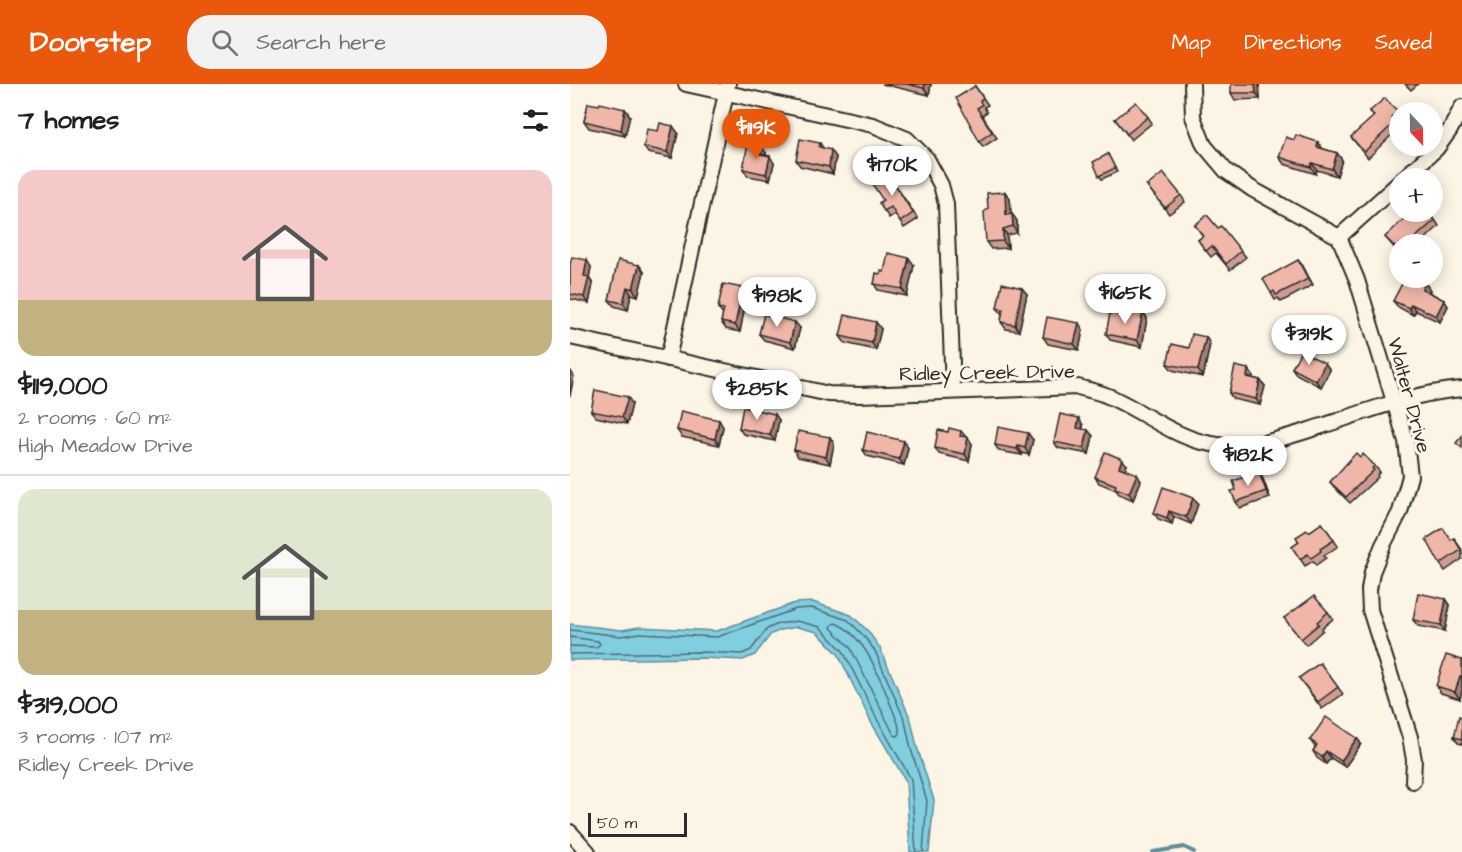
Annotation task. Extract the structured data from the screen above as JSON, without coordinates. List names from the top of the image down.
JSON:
{
  "streets": {
    "street": ["Ridley Creek Drive", "Walter Drive"]
  },
  "crossings": [
    ["Ridley Creek Drive", "Walter Drive"]
  ],
  "scale_bar": "50 m",
  "north": "bottom",
  "page": {
    "header": "Doorstep",
    "search": "Search here",
    "nav": ["Map", "Directions", "Saved"],
    "heading": "7 homes",
    "map_buttons": ["+", "−"],
    "price": [
      "$119K",
      "$170K",
      "$165K",
      "$198K",
      "$319K",
      "$285K",
      "$182K"
    ],
    "list": [
      {
        "name": "$119,000",
        "note": "2 rooms · 60 m² · High Meadow Drive"
      },
      {
        "name": "$319,000",
        "note": "3 rooms · 107 m² · Ridley Creek Drive"
      }
    ],
    "scale": "50 m"
  }
}
